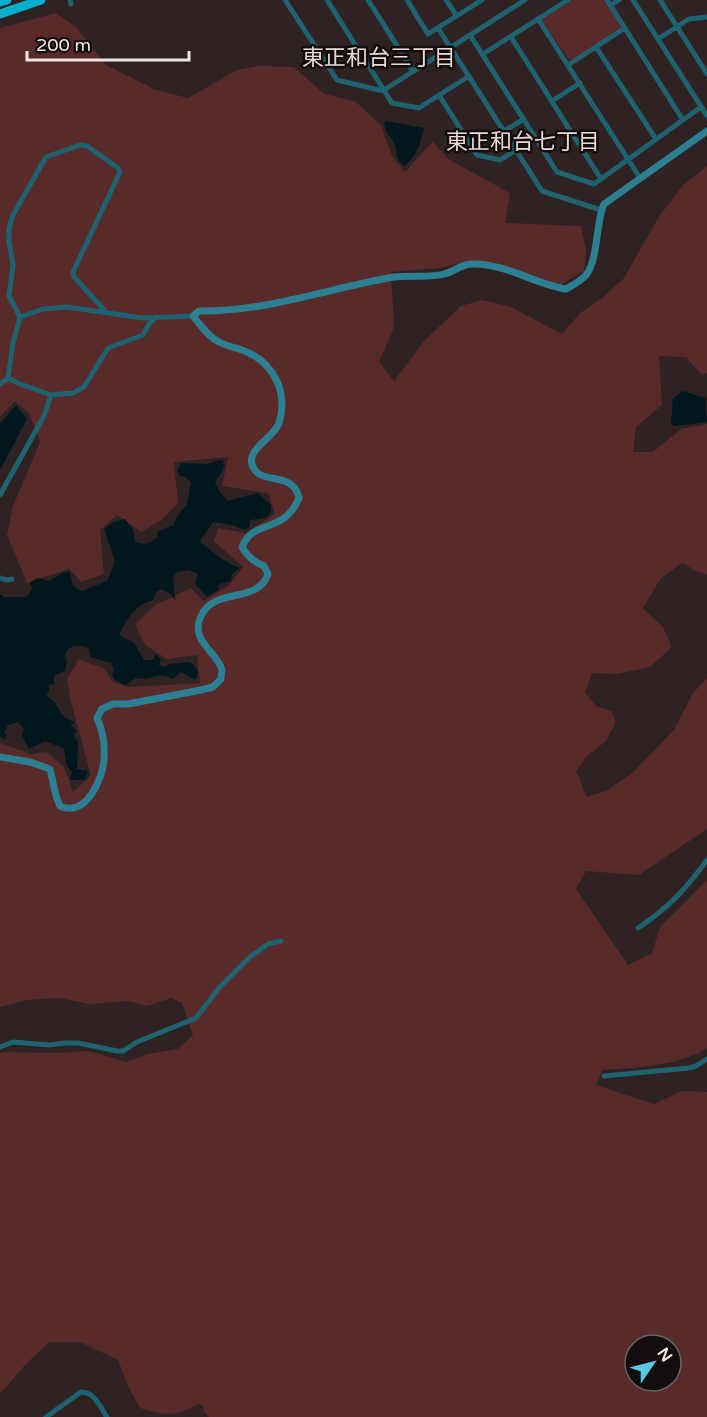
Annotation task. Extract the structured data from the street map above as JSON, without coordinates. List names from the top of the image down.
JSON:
{
  "districts": ["東正和台三丁目", "東正和台七丁目"],
  "scale_bar": "200 m",
  "north": "top right"
}
